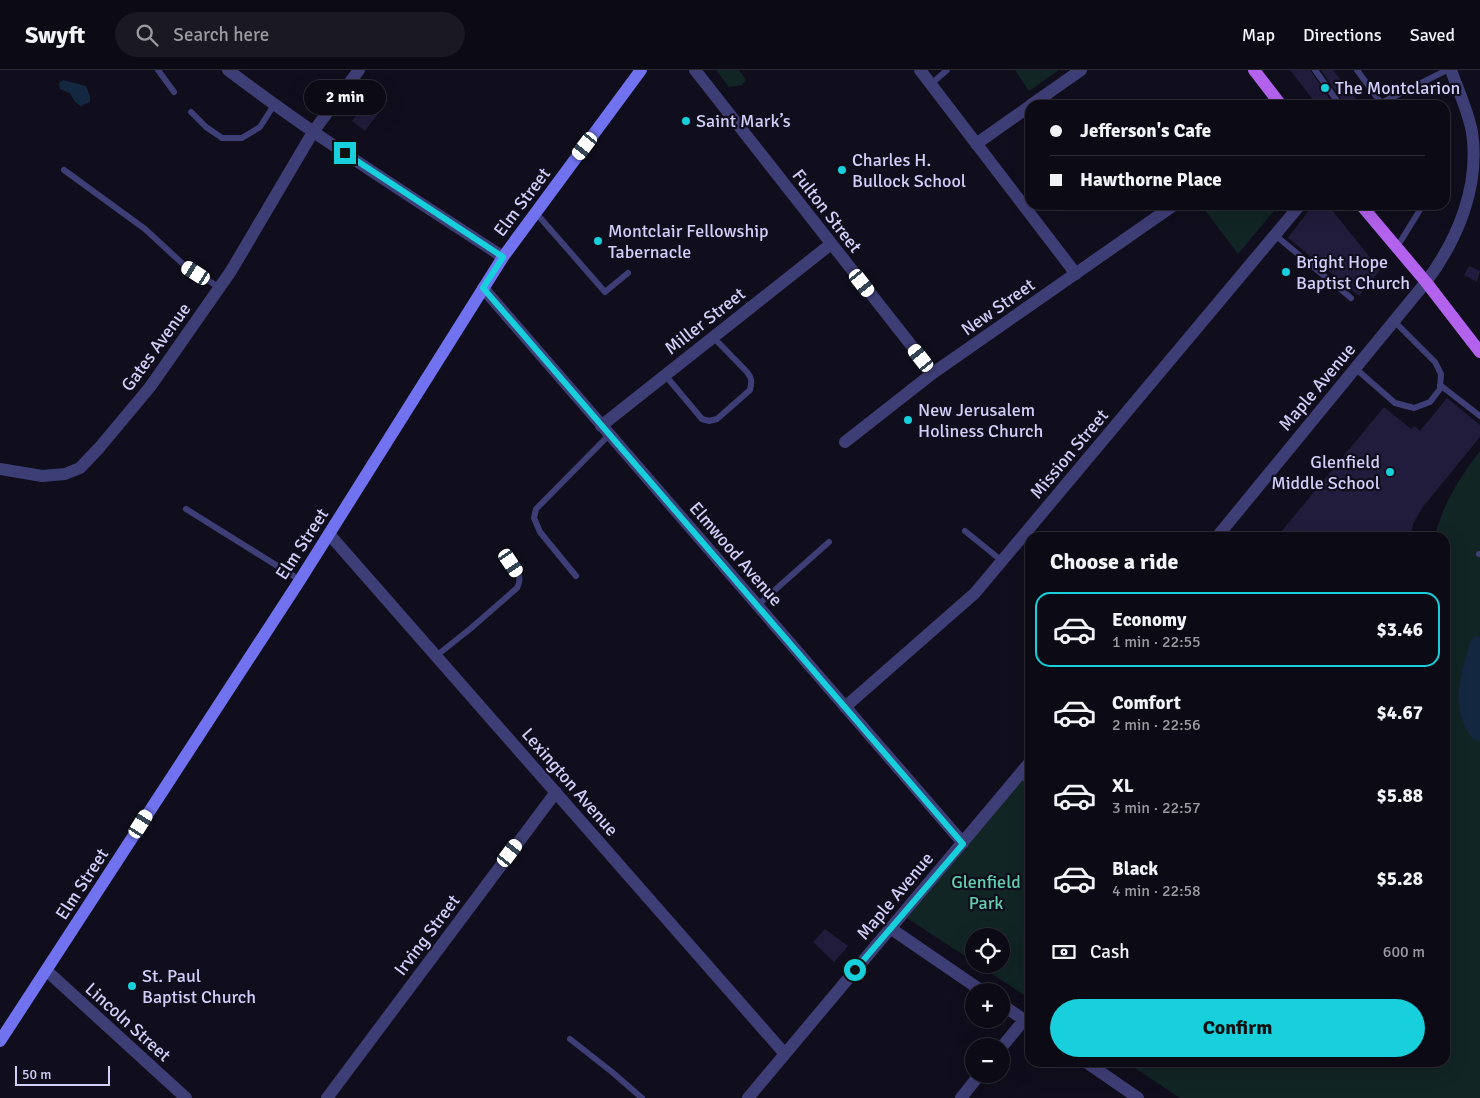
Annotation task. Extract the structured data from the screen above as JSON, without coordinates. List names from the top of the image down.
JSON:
{
  "streets": {
    "street": [
      "Elm Street",
      "Fulton Street",
      "New Street",
      "Miller Street",
      "Gates Avenue",
      "Maple Avenue",
      "Mission Street",
      "Elmwood Avenue",
      "Lexington Avenue",
      "Irving Street",
      "Lincoln Street"
    ]
  },
  "crossings": [
    ["Elm Street", "Elmwood Avenue"],
    ["Elm Street", "Lexington Avenue"],
    ["Elm Street", "Lincoln Street"],
    ["Fulton Street", "New Street"],
    ["Fulton Street", "Miller Street"],
    ["Miller Street", "Elmwood Avenue"],
    ["Maple Avenue", "Elmwood Avenue"],
    ["Maple Avenue", "Lexington Avenue"],
    ["Mission Street", "Elmwood Avenue"],
    ["Lexington Avenue", "Irving Street"]
  ],
  "parks": ["Glenfield Park"],
  "places": [
    "The Montclarion",
    "Saint Mark’s",
    "Charles H. Bullock School",
    "Montclair Fellowship Tabernacle",
    "Bright Hope Baptist Church",
    "New Jerusalem Holiness Church",
    "Glenfield Middle School",
    "St. Paul Baptist Church"
  ],
  "scale_bar": "50 m",
  "page": {
    "header": "Swyft",
    "search": "Search here",
    "nav": ["Map", "Directions", "Saved"],
    "bubble": "2 min",
    "banner": ["Jefferson's Cafe", "Hawthorne Place"],
    "heading": "Choose a ride",
    "list": [
      {
        "name": "Economy",
        "note": "1 min · 22:55",
        "value": "$3.46"
      },
      {
        "name": "Comfort",
        "note": "2 min · 22:56",
        "value": "$4.67"
      },
      {
        "name": "XL",
        "note": "3 min · 22:57",
        "value": "$5.88"
      },
      {
        "name": "Black",
        "note": "4 min · 22:58",
        "value": "$5.28"
      }
    ],
    "pay": ["Cash", "600 m"],
    "map_buttons": ["+", "−"],
    "buttons": "Confirm",
    "scale": "50 m"
  }
}
